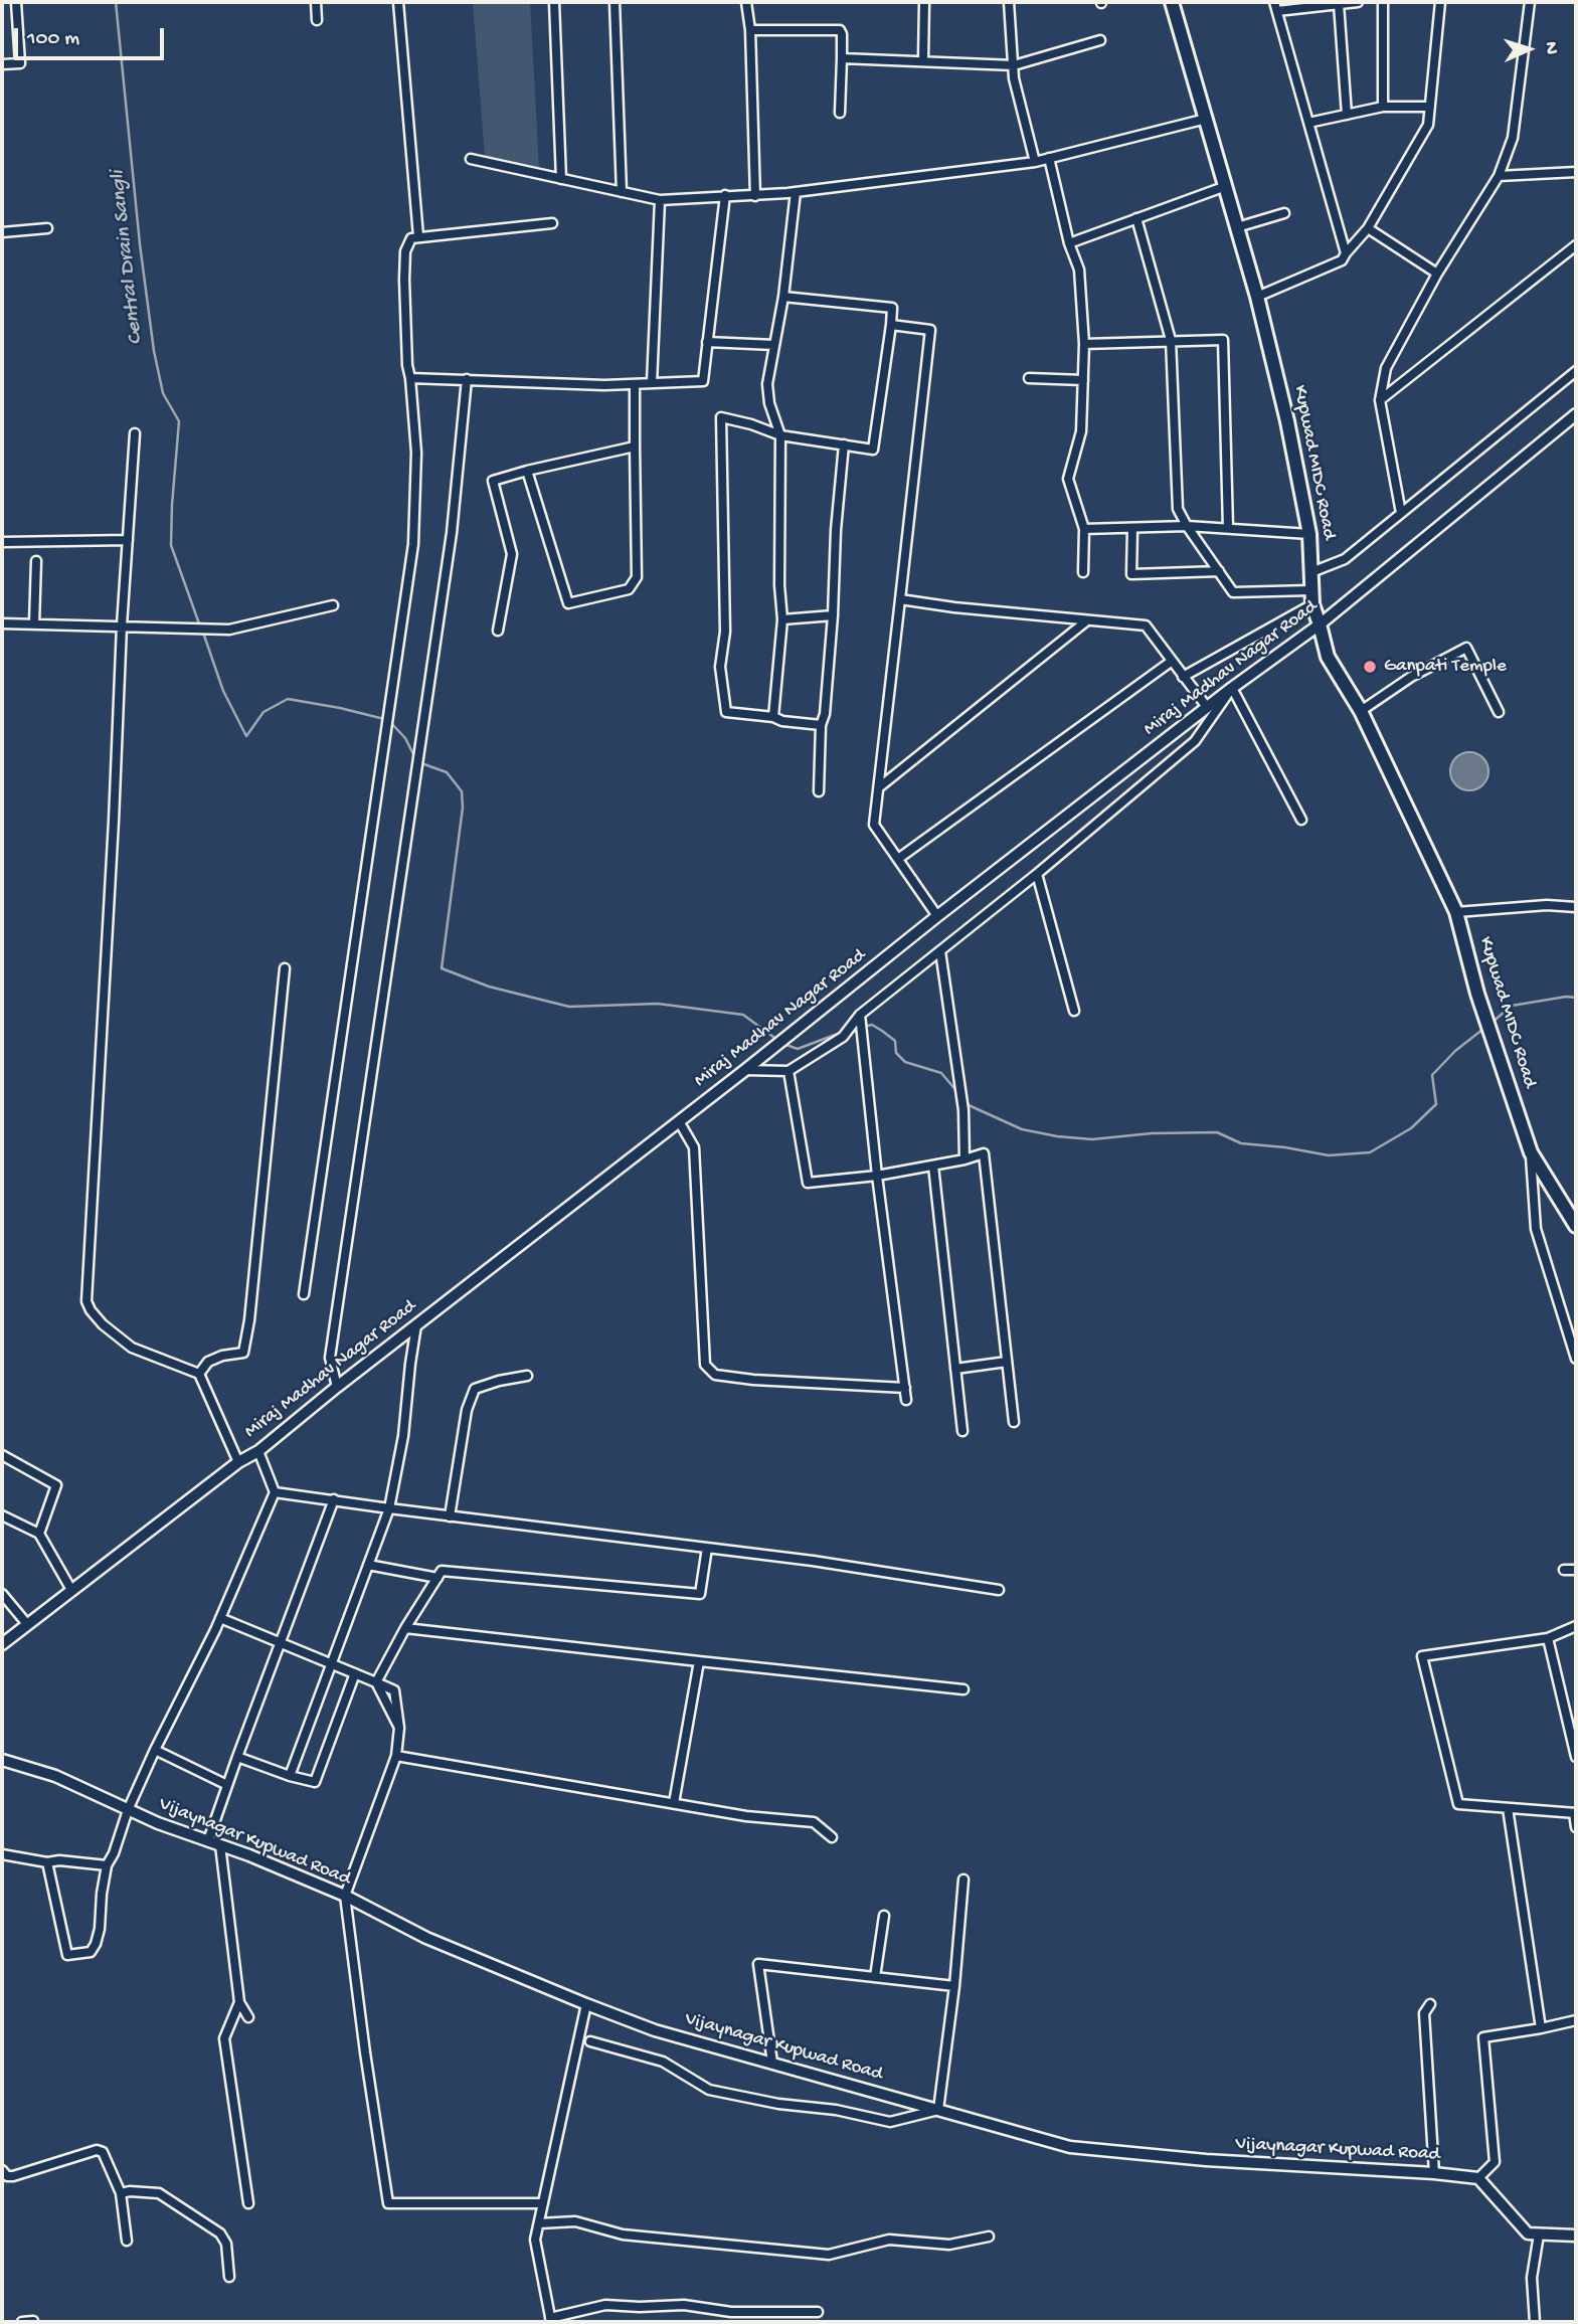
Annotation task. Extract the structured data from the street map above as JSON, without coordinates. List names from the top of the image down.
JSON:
{
  "streets": {
    "main road": ["Kupwad MIDC Road"],
    "street": ["Miraj Madhav Nagar Road", "Vijaynagar Kupwad Road"]
  },
  "crossings": [
    ["Kupwad MIDC Road", "Miraj Madhav Nagar Road"]
  ],
  "water": ["Central Drain Sangli"],
  "places": ["Ganpati Temple"],
  "scale_bar": "100 m",
  "north": "right"
}
